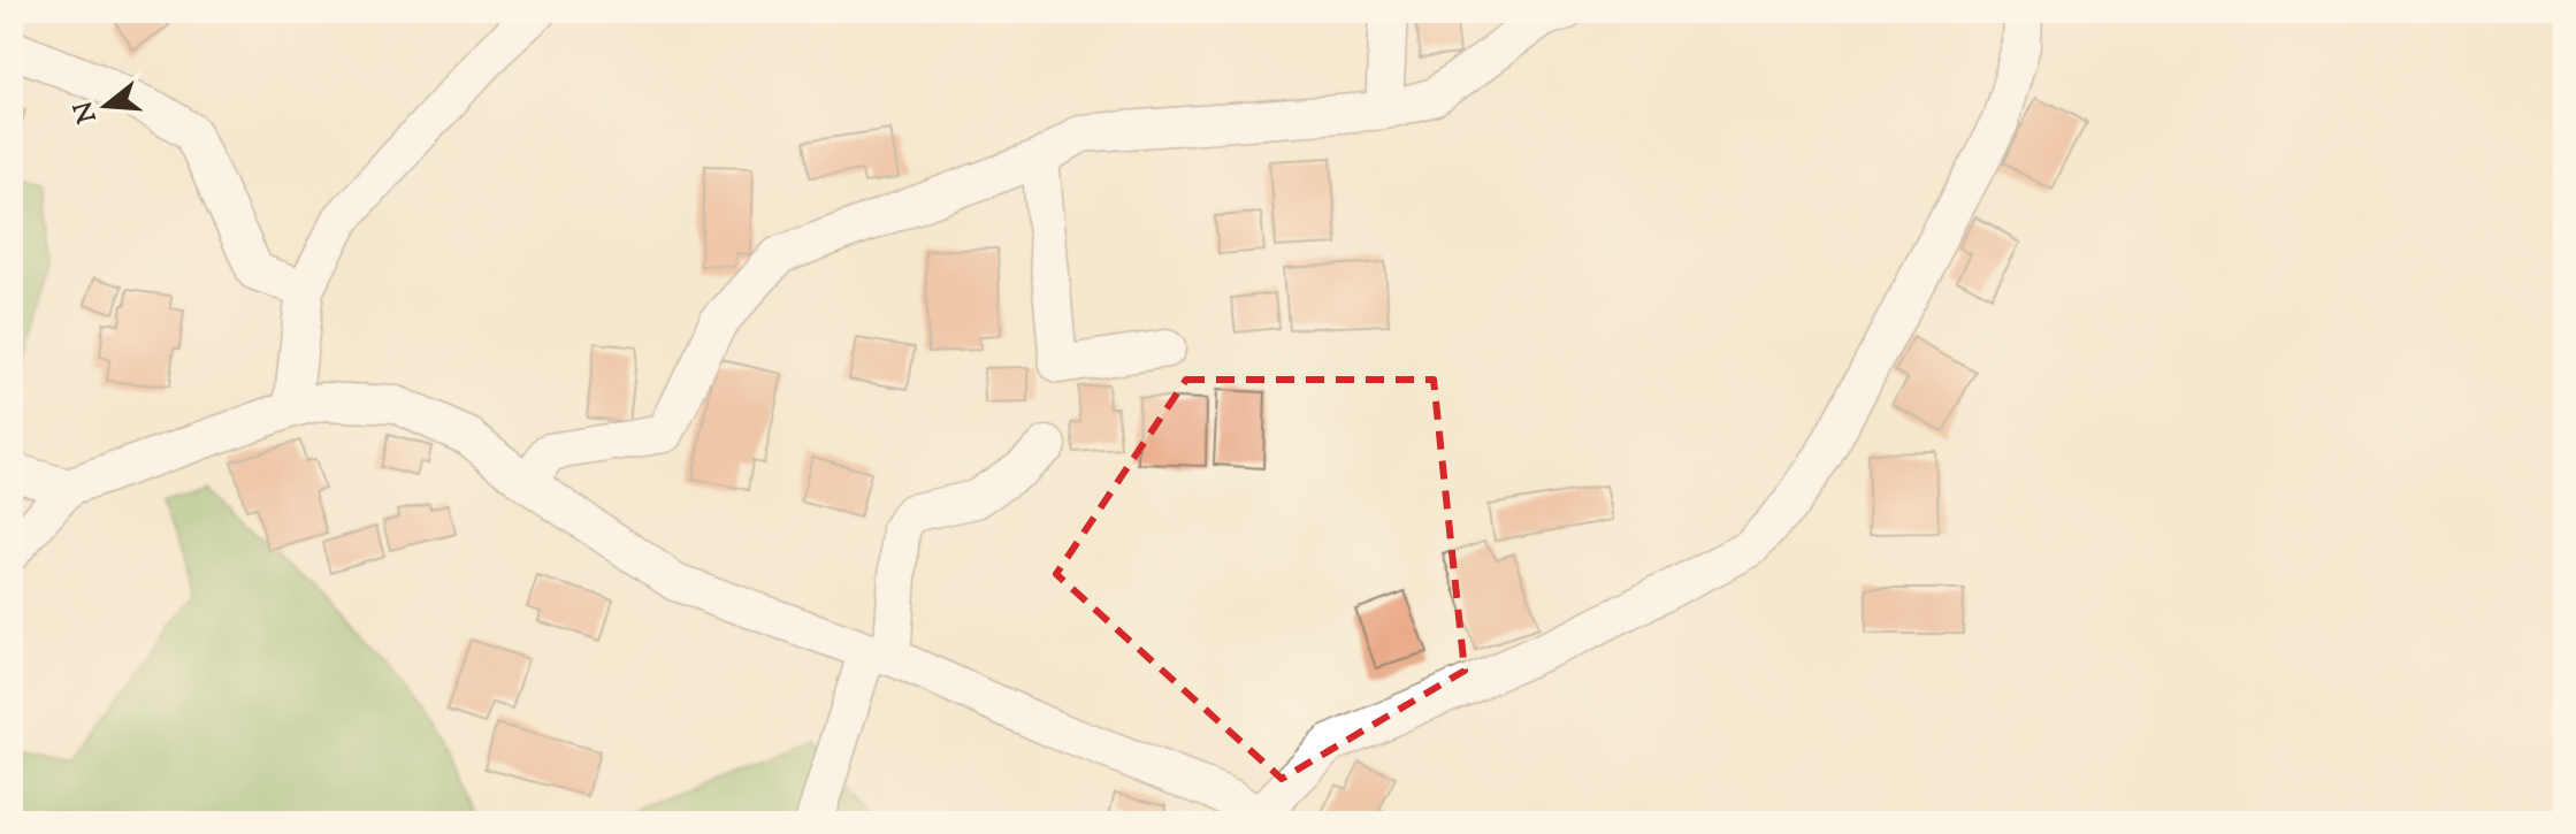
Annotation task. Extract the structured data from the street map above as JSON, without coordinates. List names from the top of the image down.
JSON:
{
  "north": "left"
}
